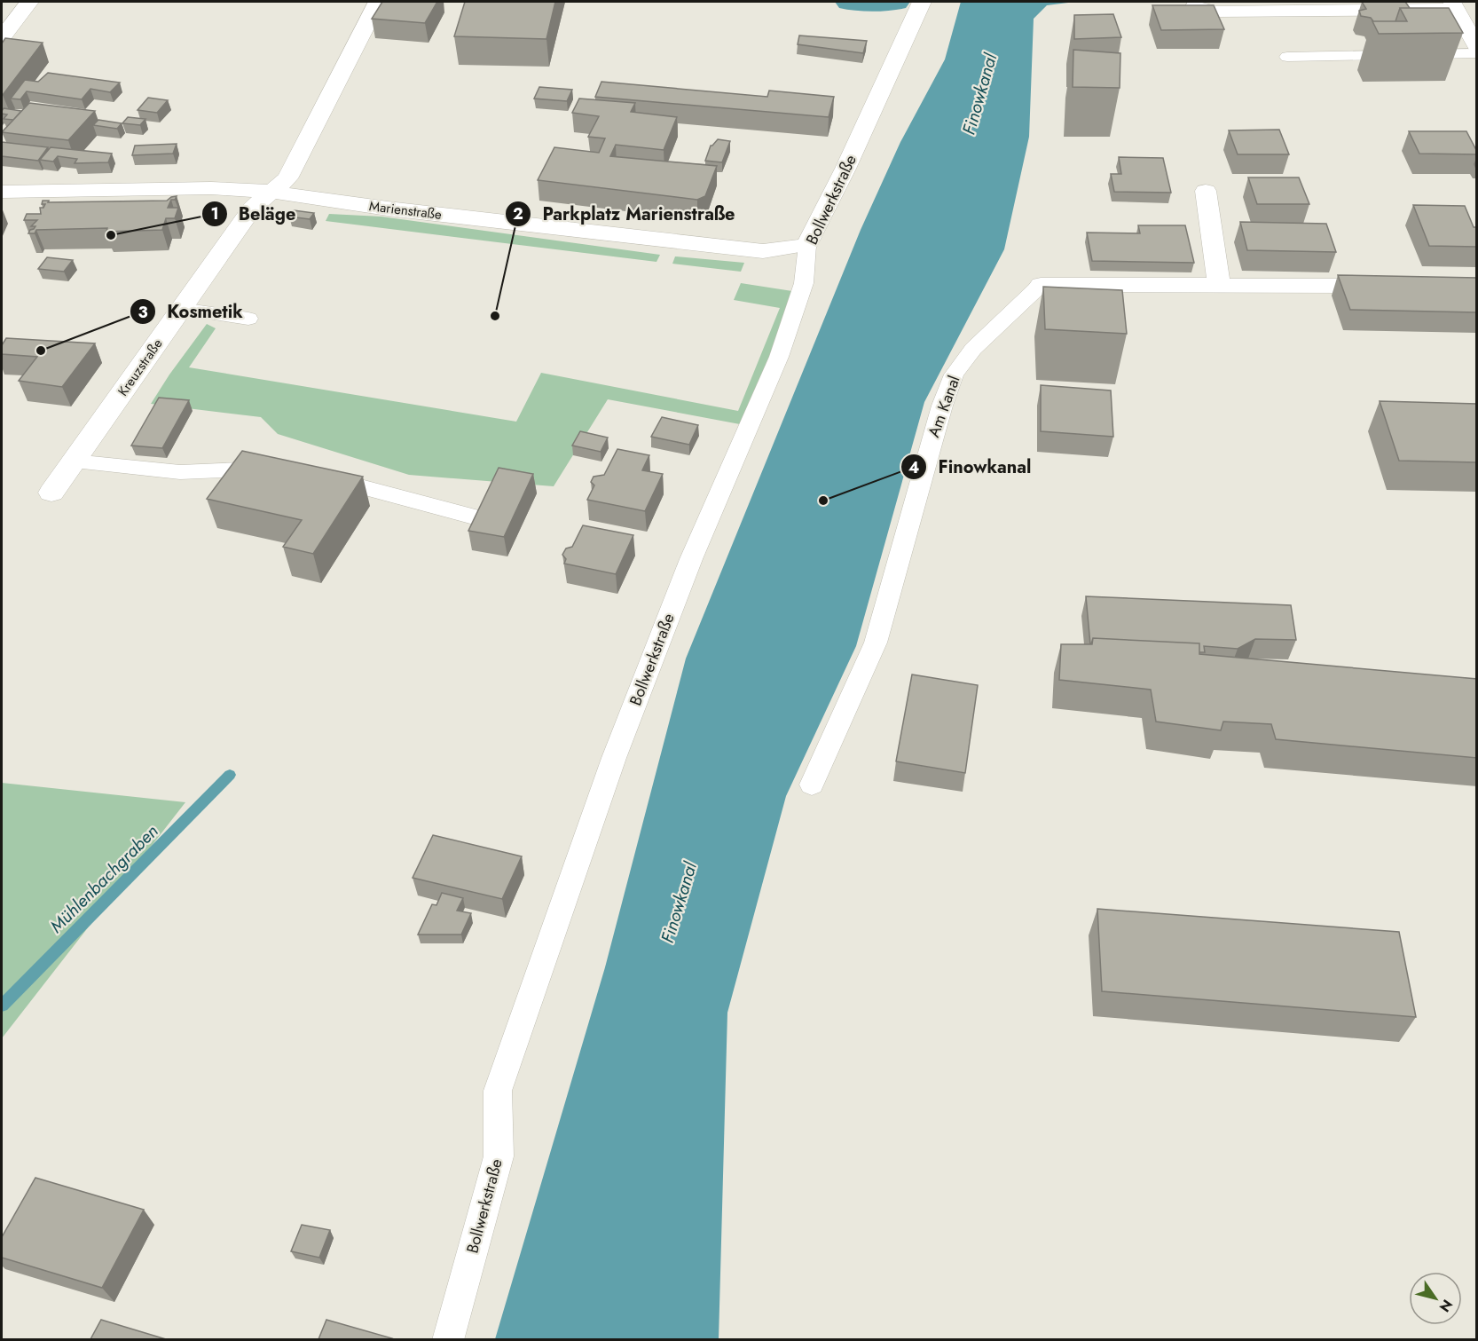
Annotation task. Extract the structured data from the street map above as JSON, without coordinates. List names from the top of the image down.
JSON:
{
  "streets": {
    "street": [
      "Bollwerkstraße",
      "Marienstraße",
      "Kreuzstraße",
      "Am Kanal"
    ]
  },
  "crossings": [
    ["Bollwerkstraße", "Marienstraße"],
    ["Marienstraße", "Kreuzstraße"]
  ],
  "water": ["Finowkanal", "Mühlenbachgraben"],
  "places": [
    "Beläge",
    "Parkplatz Marienstraße",
    "Kosmetik",
    "Finowkanal"
  ],
  "north": "bottom right"
}
